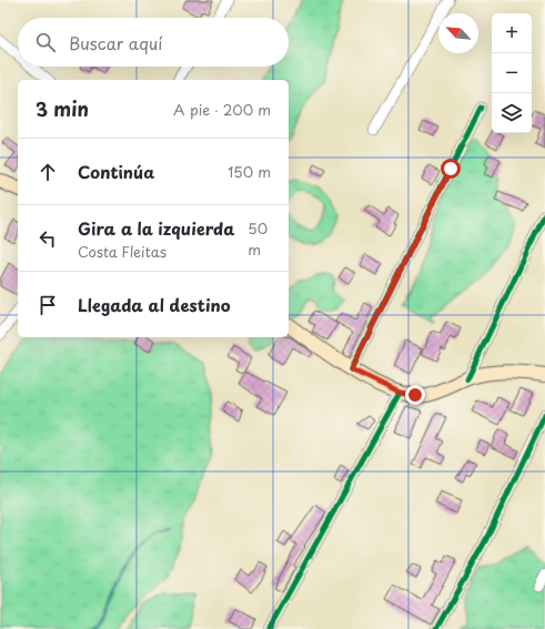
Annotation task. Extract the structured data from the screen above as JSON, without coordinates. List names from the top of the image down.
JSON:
{
  "north": "top left",
  "page": {
    "map_buttons": ["+", "−"],
    "search": "Buscar aquí",
    "heading": ["3 min", "A pie · 200 m"],
    "list": [
      ["Continúa", "150 m"],
      ["Gira a la izquierda", "Costa Fleitas", "50 m"],
      "Llegada al destino"
    ]
  }
}
